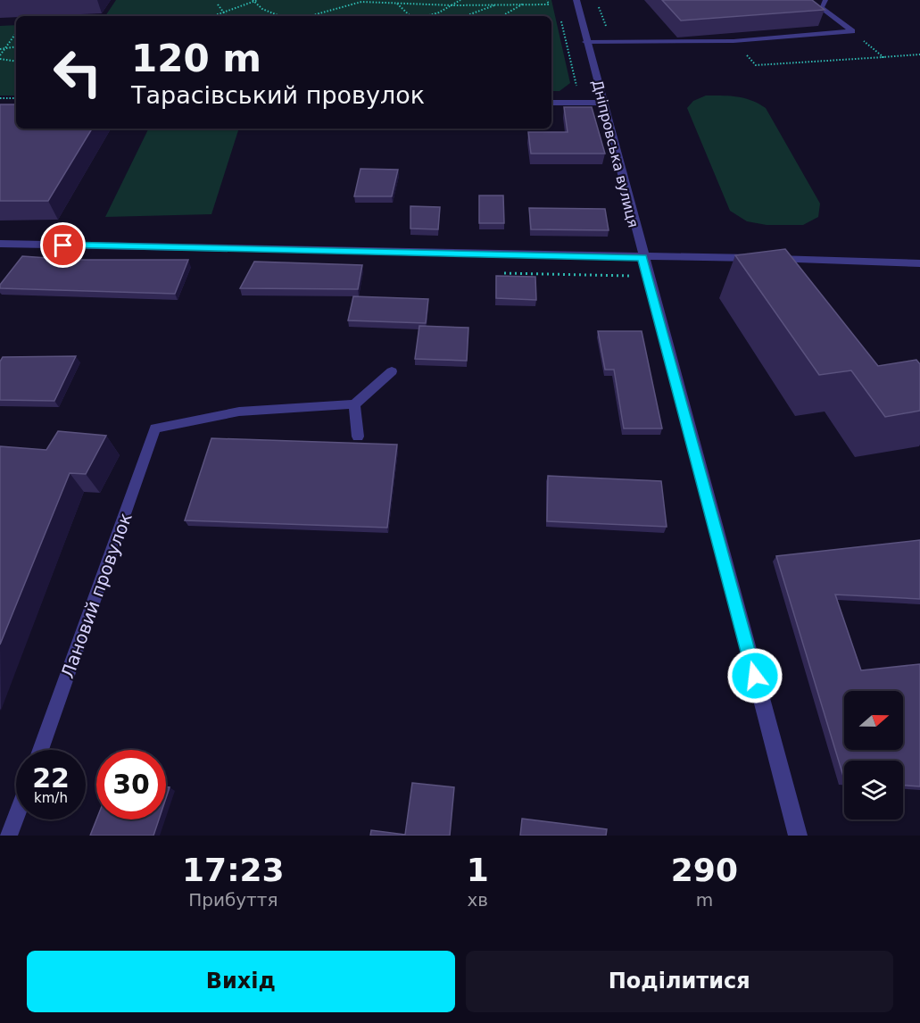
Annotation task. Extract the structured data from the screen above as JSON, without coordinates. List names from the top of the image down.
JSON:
{
  "streets": {
    "street": ["Дніпровська вулиця"],
    "lane": ["Лановий провулок"]
  },
  "north": "right",
  "page": {
    "turn": ["120 m", "Тарасівський провулок"],
    "speed": "22 km/h",
    "limit": "30",
    "eta": [
      "17:23",
      "Прибуття",
      "1",
      "хв",
      "290",
      "m"
    ],
    "buttons": ["Вихід", "Поділитися"]
  }
}
